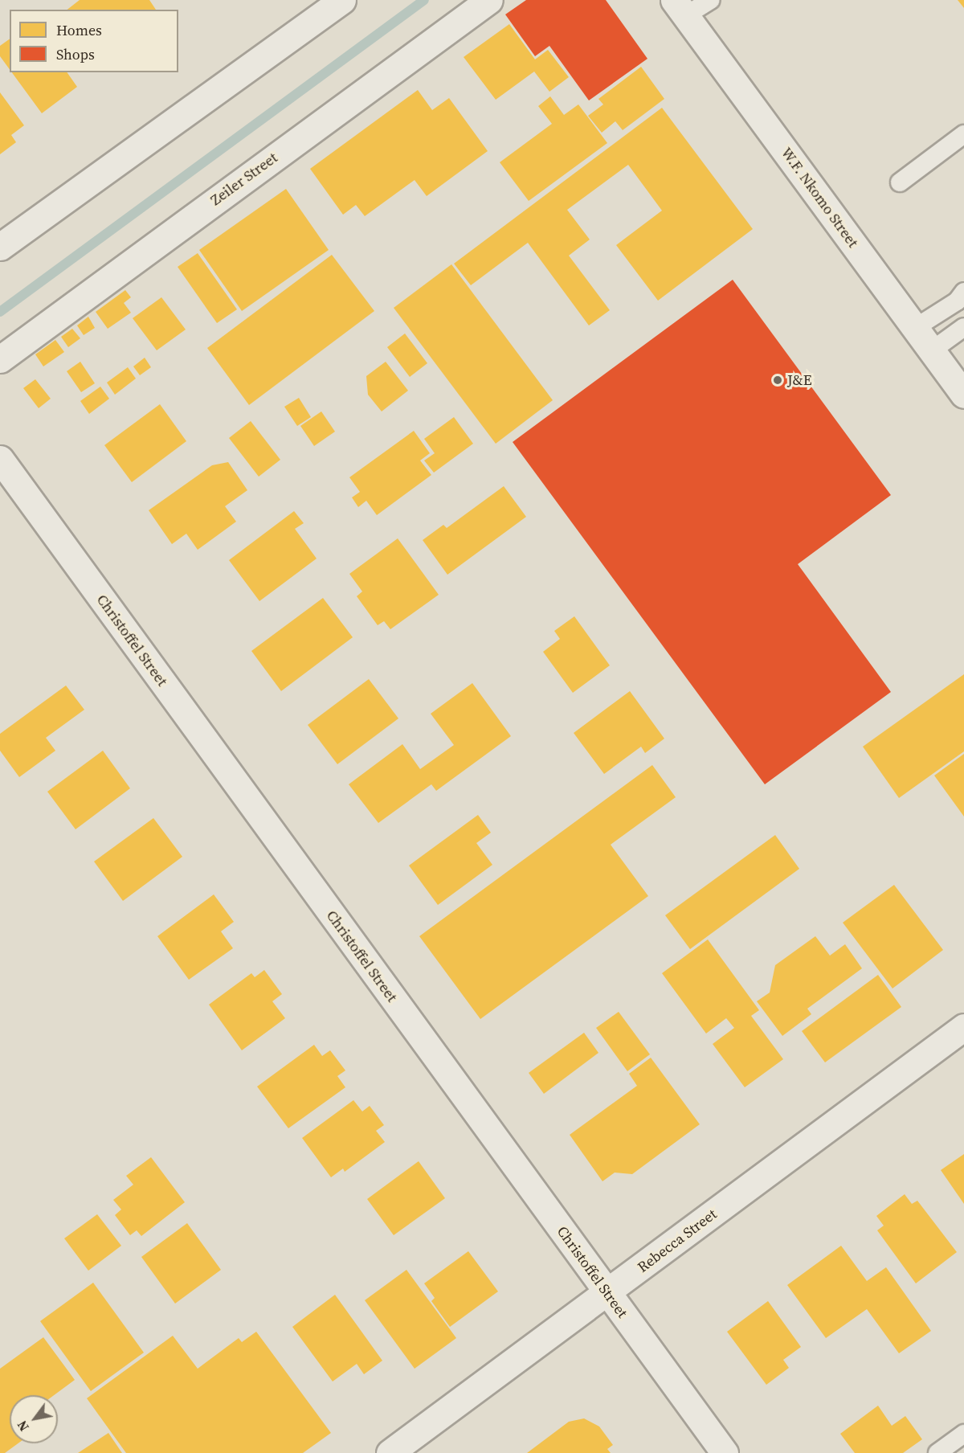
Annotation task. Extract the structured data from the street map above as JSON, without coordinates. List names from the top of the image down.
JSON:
{
  "streets": {
    "street": [
      "Zeiler Street",
      "W.F. Nkomo Street",
      "Christoffel Street",
      "Rebecca Street"
    ]
  },
  "crossings": [
    ["Christoffel Street", "Rebecca Street"]
  ],
  "places": ["J&E"],
  "legend": ["Homes", "Shops"],
  "north": "bottom left"
}
